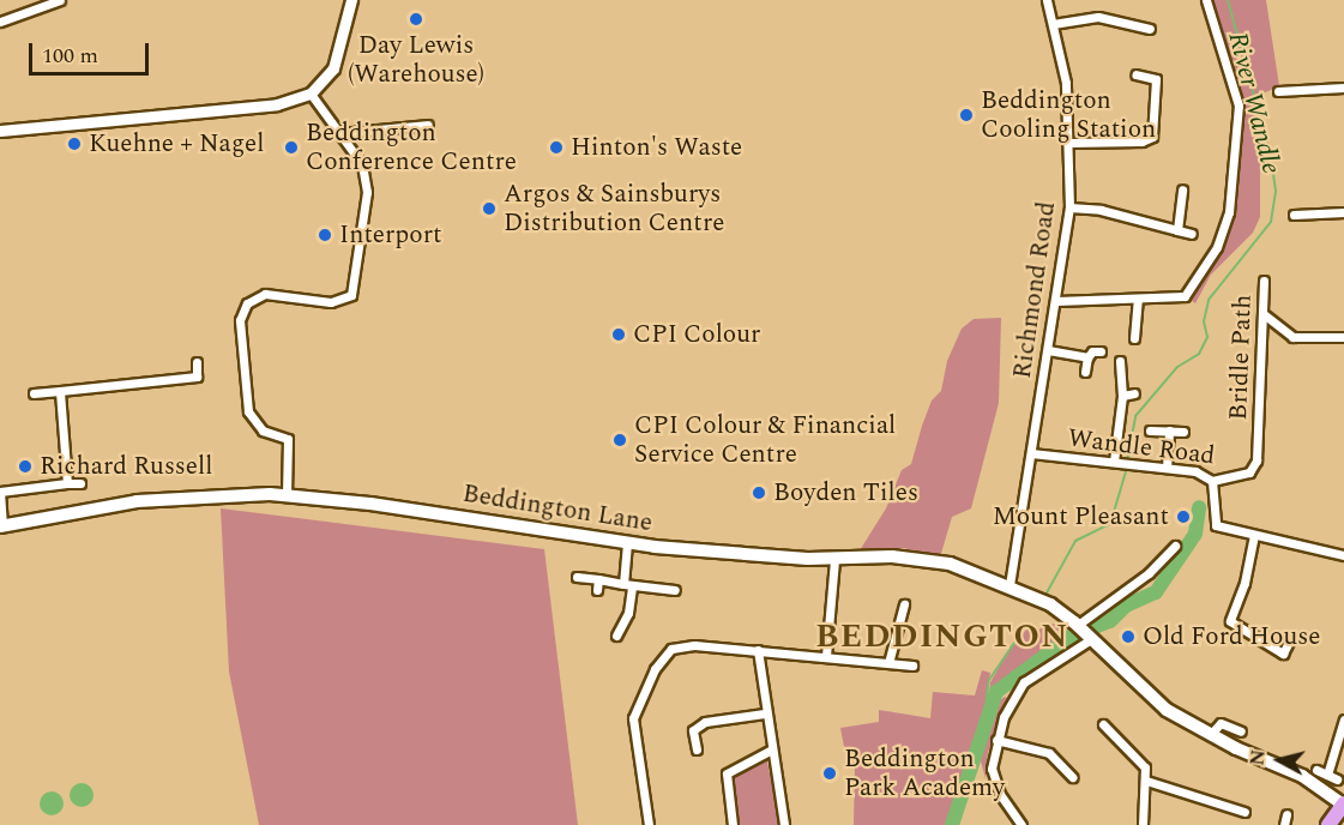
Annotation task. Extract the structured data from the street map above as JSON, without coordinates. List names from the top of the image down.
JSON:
{
  "streets": {
    "main road": ["Beddington Lane"],
    "street": ["Richmond Road", "Bridle Path", "Wandle Road"]
  },
  "crossings": [
    ["Richmond Road", "Wandle Road"],
    ["Richmond Road", "Beddington Lane"],
    ["Bridle Path", "Wandle Road"]
  ],
  "districts": ["BEDDINGTON"],
  "water": ["River Wandle"],
  "places": [
    "Day Lewis (Warehouse)",
    "Beddington Cooling Station",
    "Kuehne + Nagel",
    "Beddington Conference Centre",
    "Hinton's Waste",
    "Argos & Sainsburys Distribution Centre",
    "Interport",
    "CPI Colour",
    "CPI Colour & Financial Service Centre",
    "Richard Russell",
    "Boyden Tiles",
    "Mount Pleasant",
    "Old Ford House",
    "Beddington Park Academy"
  ],
  "scale_bar": "100 m",
  "north": "left"
}
